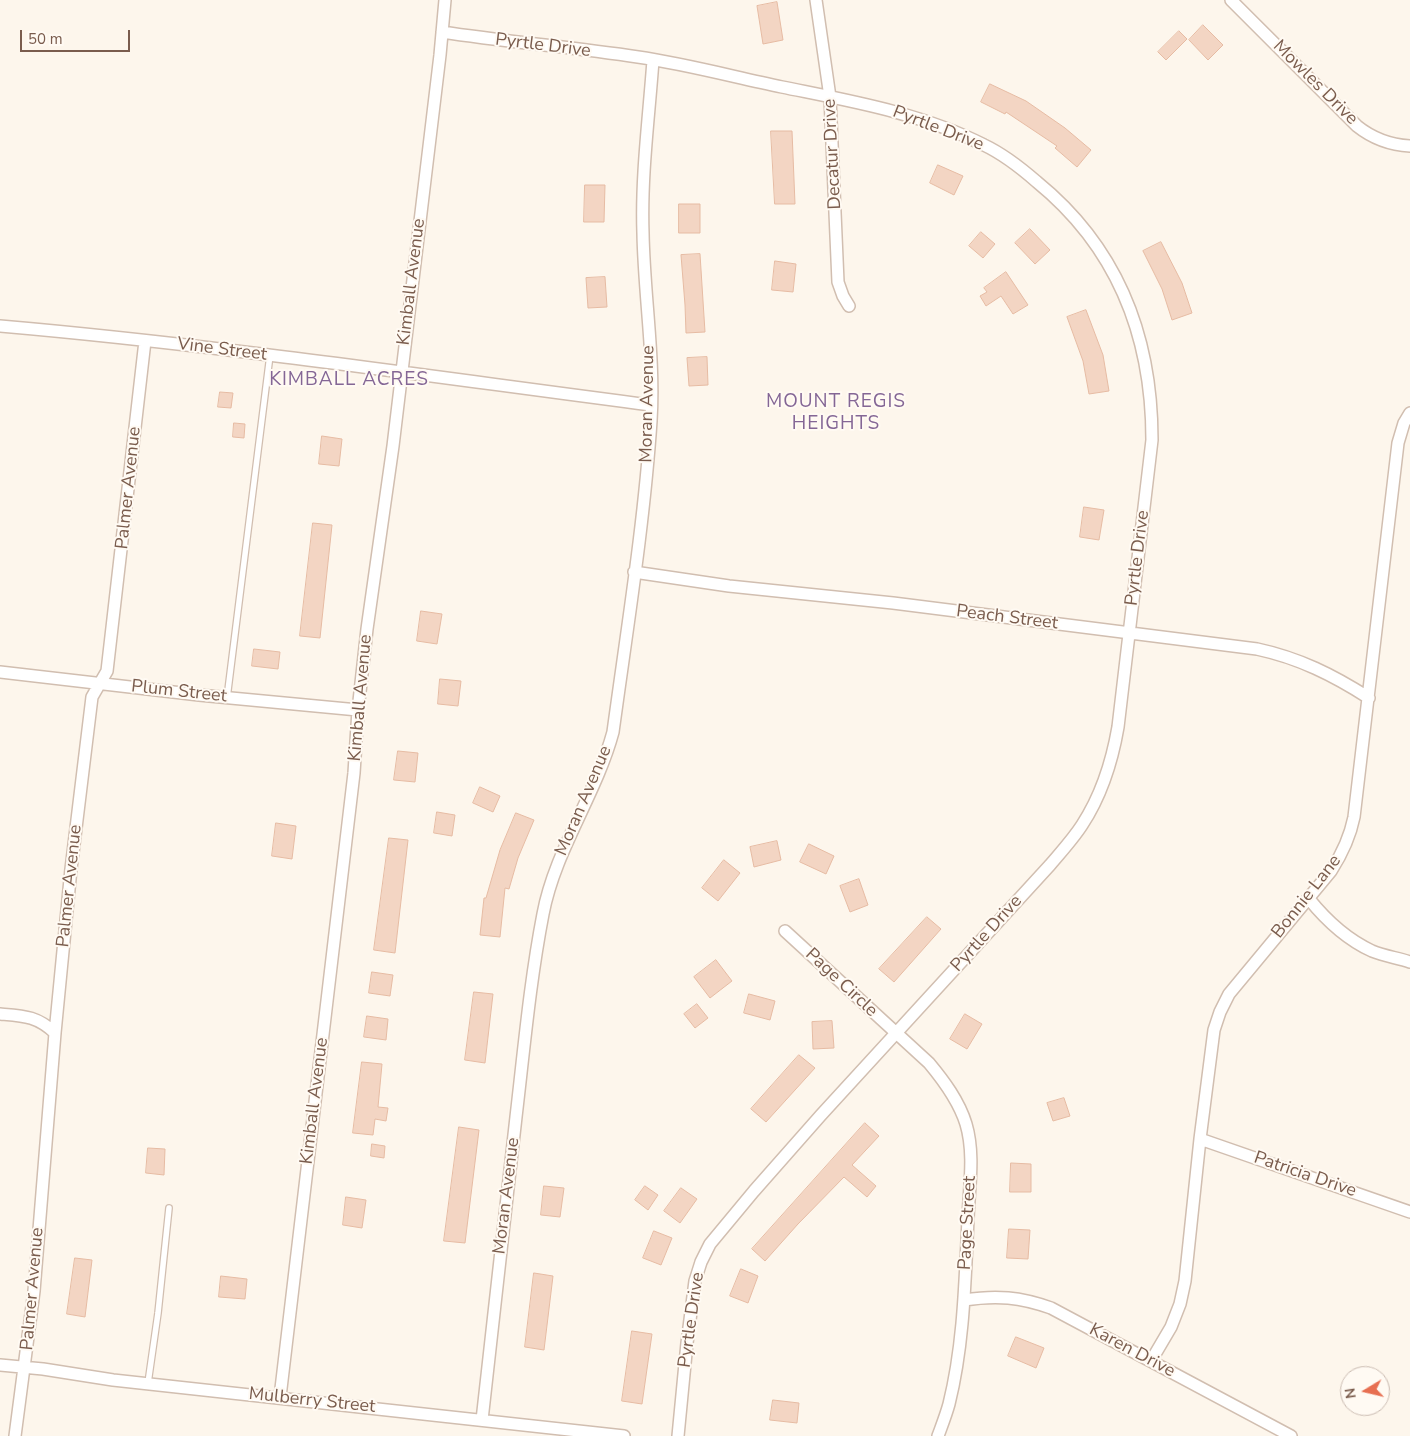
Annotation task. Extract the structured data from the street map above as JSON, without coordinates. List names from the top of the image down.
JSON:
{
  "streets": {
    "street": [
      "Pyrtle Drive",
      "Mowles Drive",
      "Decatur Drive",
      "Kimball Avenue",
      "Vine Street",
      "Moran Avenue",
      "Palmer Avenue",
      "Peach Street",
      "Plum Street",
      "Bonnie Lane",
      "Page Circle",
      "Patricia Drive",
      "Page Street",
      "Karen Drive",
      "Mulberry Street"
    ]
  },
  "crossings": [
    ["Pyrtle Drive", "Decatur Drive"],
    ["Pyrtle Drive", "Kimball Avenue"],
    ["Pyrtle Drive", "Moran Avenue"],
    ["Pyrtle Drive", "Peach Street"],
    ["Pyrtle Drive", "Page Circle"],
    ["Pyrtle Drive", "Page Street"],
    ["Kimball Avenue", "Vine Street"],
    ["Kimball Avenue", "Plum Street"],
    ["Kimball Avenue", "Mulberry Street"],
    ["Vine Street", "Moran Avenue"],
    ["Vine Street", "Palmer Avenue"],
    ["Moran Avenue", "Peach Street"],
    ["Moran Avenue", "Mulberry Street"],
    ["Palmer Avenue", "Plum Street"],
    ["Palmer Avenue", "Mulberry Street"],
    ["Peach Street", "Bonnie Lane"],
    ["Bonnie Lane", "Patricia Drive"],
    ["Bonnie Lane", "Karen Drive"],
    ["Page Circle", "Page Street"],
    ["Page Street", "Karen Drive"]
  ],
  "districts": ["KIMBALL ACRES", "MOUNT REGIS HEIGHTS"],
  "scale_bar": "50 m",
  "north": "left"
}
